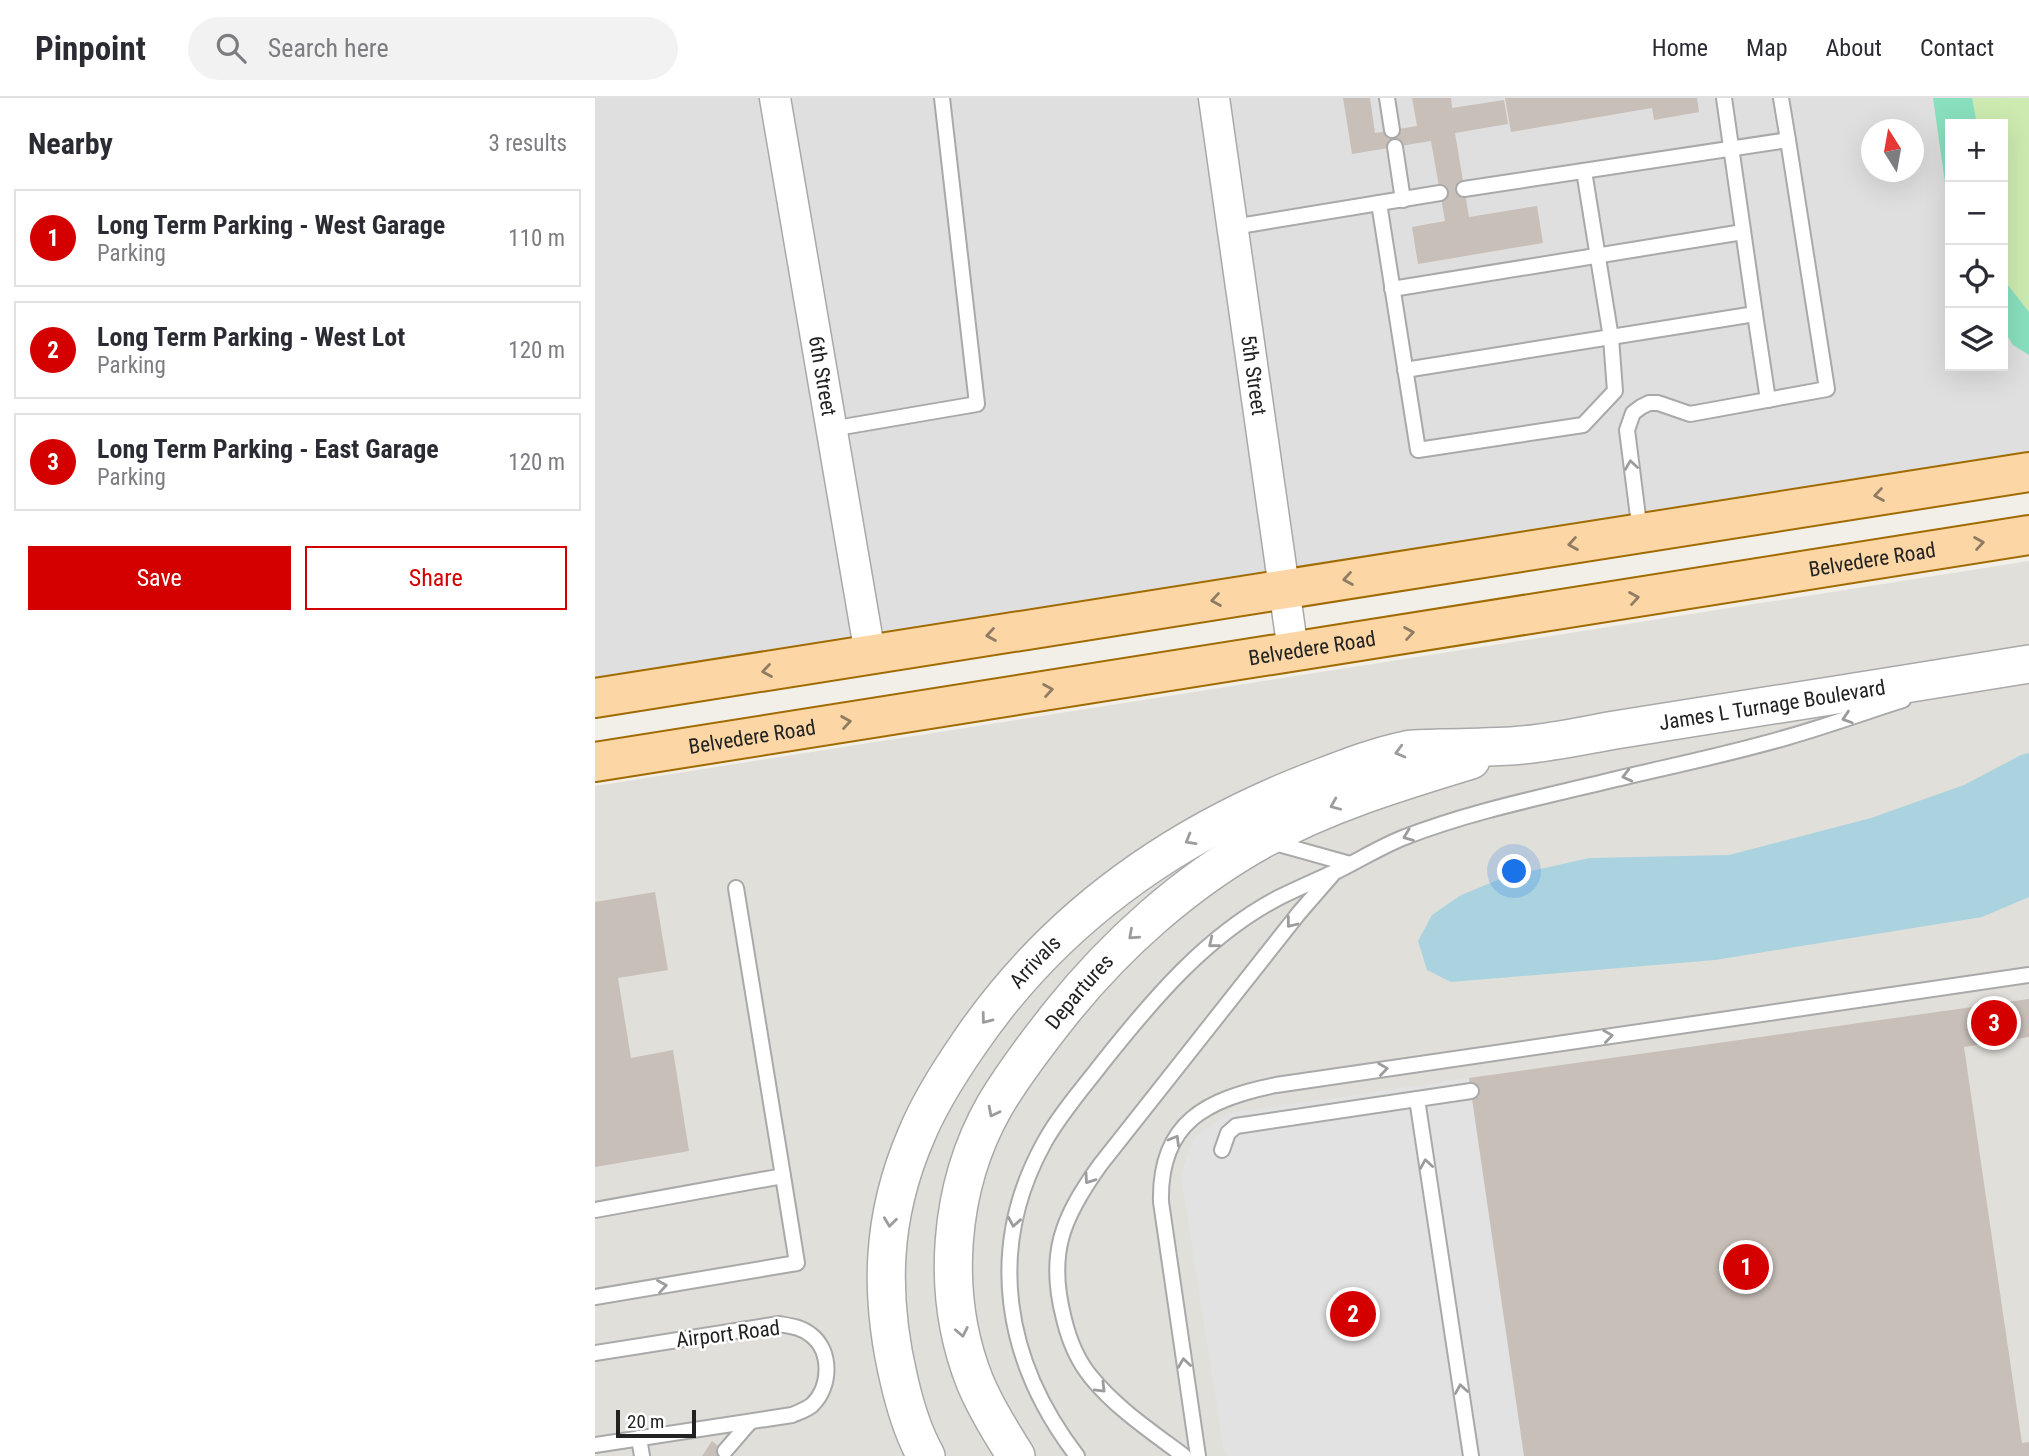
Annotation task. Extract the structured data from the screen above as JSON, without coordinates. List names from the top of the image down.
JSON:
{
  "streets": {
    "main road": ["Belvedere Road"],
    "street": [
      "5th Street",
      "6th Street",
      "James L Turnage Boulevard",
      "Arrivals",
      "Departures"
    ],
    "lane": ["Airport Road"]
  },
  "crossings": [
    ["5th Street", "Belvedere Road"],
    ["James L Turnage Boulevard", "Arrivals"],
    ["James L Turnage Boulevard", "Departures"],
    ["Arrivals", "Departures"]
  ],
  "one_way": ["Arrivals", "Departures"],
  "scale_bar": "20 m",
  "north": "top",
  "page": {
    "header": "Pinpoint",
    "search": "Search here",
    "nav": [
      "Home",
      "Map",
      "About",
      "Contact"
    ],
    "heading": ["Nearby", "3 results"],
    "map_buttons": ["+", "−"],
    "list": [
      {
        "mark": "1",
        "name": "Long Term Parking - West Garage",
        "note": "Parking",
        "value": "110 m"
      },
      {
        "mark": "2",
        "name": "Long Term Parking - West Lot",
        "note": "Parking",
        "value": "120 m"
      },
      {
        "mark": "3",
        "name": "Long Term Parking - East Garage",
        "note": "Parking",
        "value": "120 m"
      }
    ],
    "buttons": ["Save", "Share"],
    "pins": ["3", "1", "2"],
    "scale": "20 m"
  }
}
